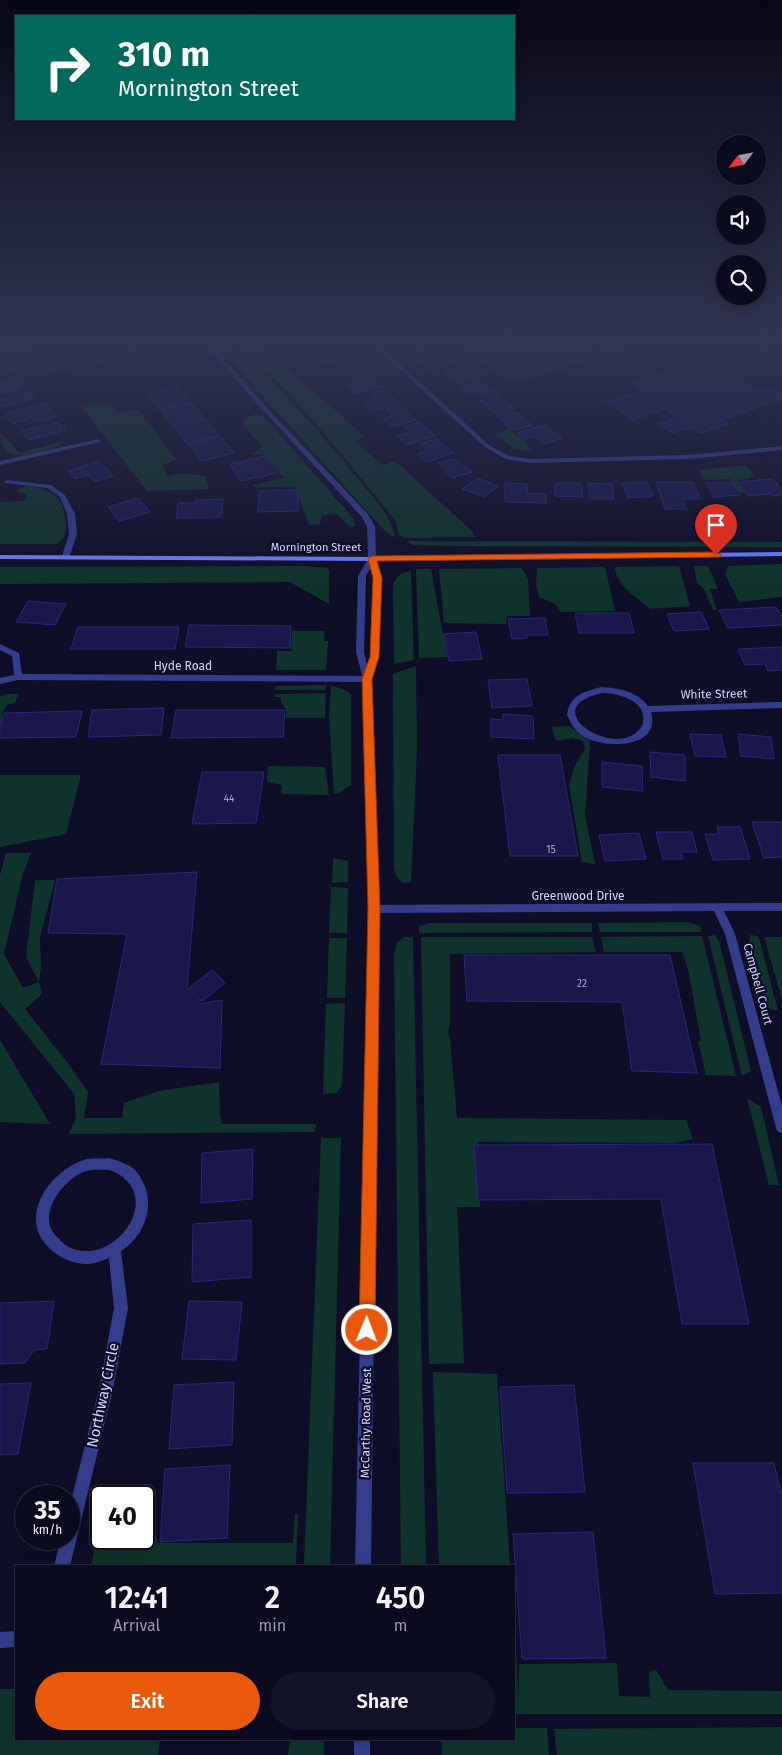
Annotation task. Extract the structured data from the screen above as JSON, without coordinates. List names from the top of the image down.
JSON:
{
  "streets": {
    "main road": ["Mornington Street"],
    "street": [
      "Hyde Road",
      "White Street",
      "Greenwood Drive",
      "Campbell Court",
      "Northway Circle",
      "McCarthy Road West"
    ]
  },
  "crossings": [
    ["Mornington Street", "McCarthy Road West"],
    ["Hyde Road", "McCarthy Road West"],
    ["Greenwood Drive", "Campbell Court"],
    ["Greenwood Drive", "McCarthy Road West"]
  ],
  "house_numbers": ["44", "15", "22"],
  "north": "bottom left",
  "page": {
    "turn": ["310 m", "Mornington Street"],
    "speed": "35 km/h",
    "limit": "40",
    "eta": [
      "12:41",
      "Arrival",
      "2",
      "min",
      "450",
      "m"
    ],
    "buttons": ["Exit", "Share"]
  }
}
